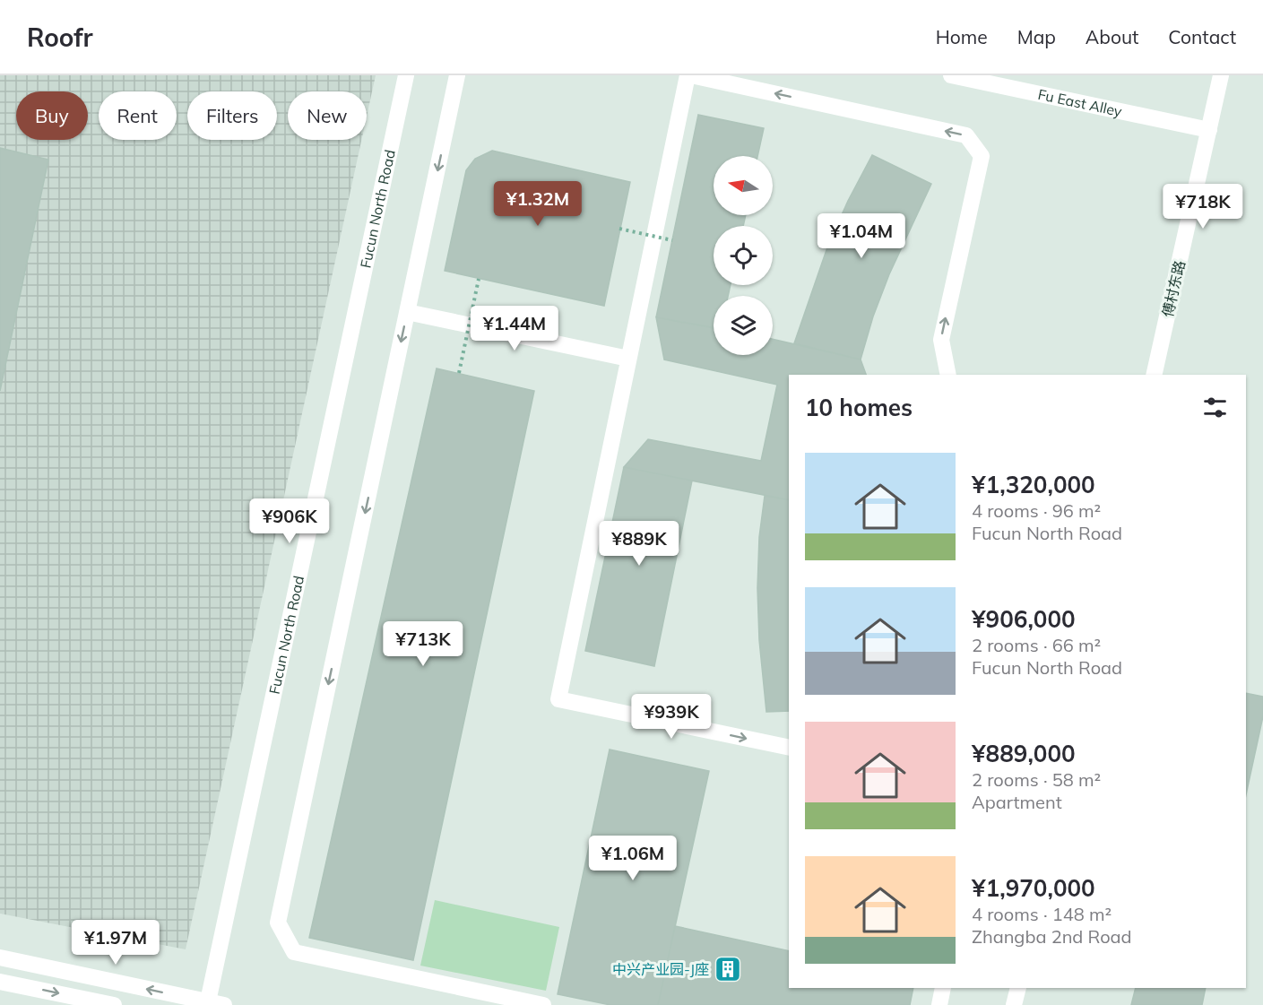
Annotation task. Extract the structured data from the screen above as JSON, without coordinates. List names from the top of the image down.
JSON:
{
  "streets": {
    "street": ["Fu East Alley", "Fucun North Road", "傅村东路"]
  },
  "crossings": [
    ["Fu East Alley", "傅村东路"]
  ],
  "places": {
    "building": ["中兴产业园-J座"]
  },
  "north": "left",
  "page": {
    "header": "Roofr",
    "nav": [
      "Home",
      "Map",
      "About",
      "Contact"
    ],
    "chip": [
      "Buy",
      "Rent",
      "Filters",
      "New"
    ],
    "price": [
      "¥1.32M",
      "¥718K",
      "¥1.04M",
      "¥1.44M",
      "¥906K",
      "¥889K",
      "¥713K",
      "¥939K",
      "¥1.06M",
      "¥1.97M"
    ],
    "heading": "10 homes",
    "list": [
      {
        "name": "¥1,320,000",
        "note": "4 rooms · 96 m² · Fucun North Road"
      },
      {
        "name": "¥906,000",
        "note": "2 rooms · 66 m² · Fucun North Road"
      },
      {
        "name": "¥889,000",
        "note": "2 rooms · 58 m² · Apartment"
      },
      {
        "name": "¥1,970,000",
        "note": "4 rooms · 148 m² · Zhangba 2nd Road"
      }
    ]
  }
}
